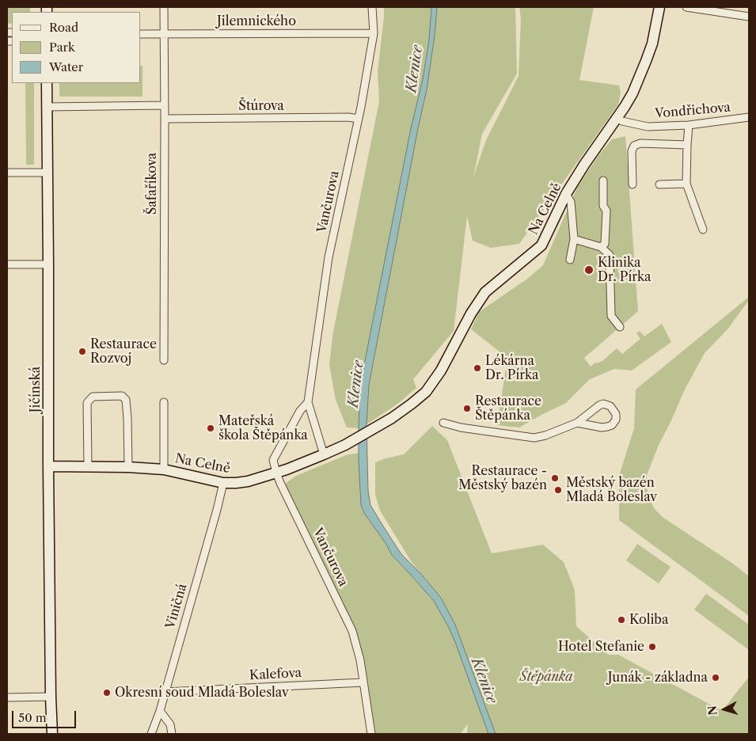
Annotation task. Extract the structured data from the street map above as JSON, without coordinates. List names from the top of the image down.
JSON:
{
  "streets": {
    "street": [
      "Jilemnického",
      "Štúrova",
      "Vondřichova",
      "Šafaříkova",
      "Vančurova",
      "Na Celně",
      "Jičínská",
      "Viničná",
      "Kalefova"
    ]
  },
  "crossings": [
    ["Jilemnického", "Šafaříkova"],
    ["Jilemnického", "Vančurova"],
    ["Štúrova", "Šafaříkova"],
    ["Štúrova", "Vančurova"],
    ["Vondřichova", "Na Celně"],
    ["Vančurova", "Na Celně"],
    ["Vančurova", "Kalefova"],
    ["Na Celně", "Jičínská"],
    ["Na Celně", "Viničná"],
    ["Viničná", "Kalefova"]
  ],
  "water": ["Klenice"],
  "parks": ["Štěpánka"],
  "places": [
    "Klinika Dr. Pírka",
    "Restaurace Rozvoj",
    "Lékárna Dr. Pírka",
    "Restaurace Štěpánka",
    "Mateřská škola Štěpánka",
    "Restaurace - Městský bazén",
    "Městský bazén Mladá Boleslav",
    "Koliba",
    "Hotel Stefanie",
    "Junák - základna",
    "Okresní soud Mladá Boleslav"
  ],
  "legend": ["Road", "Park", "Water"],
  "scale_bar": "50 m",
  "north": "left"
}
